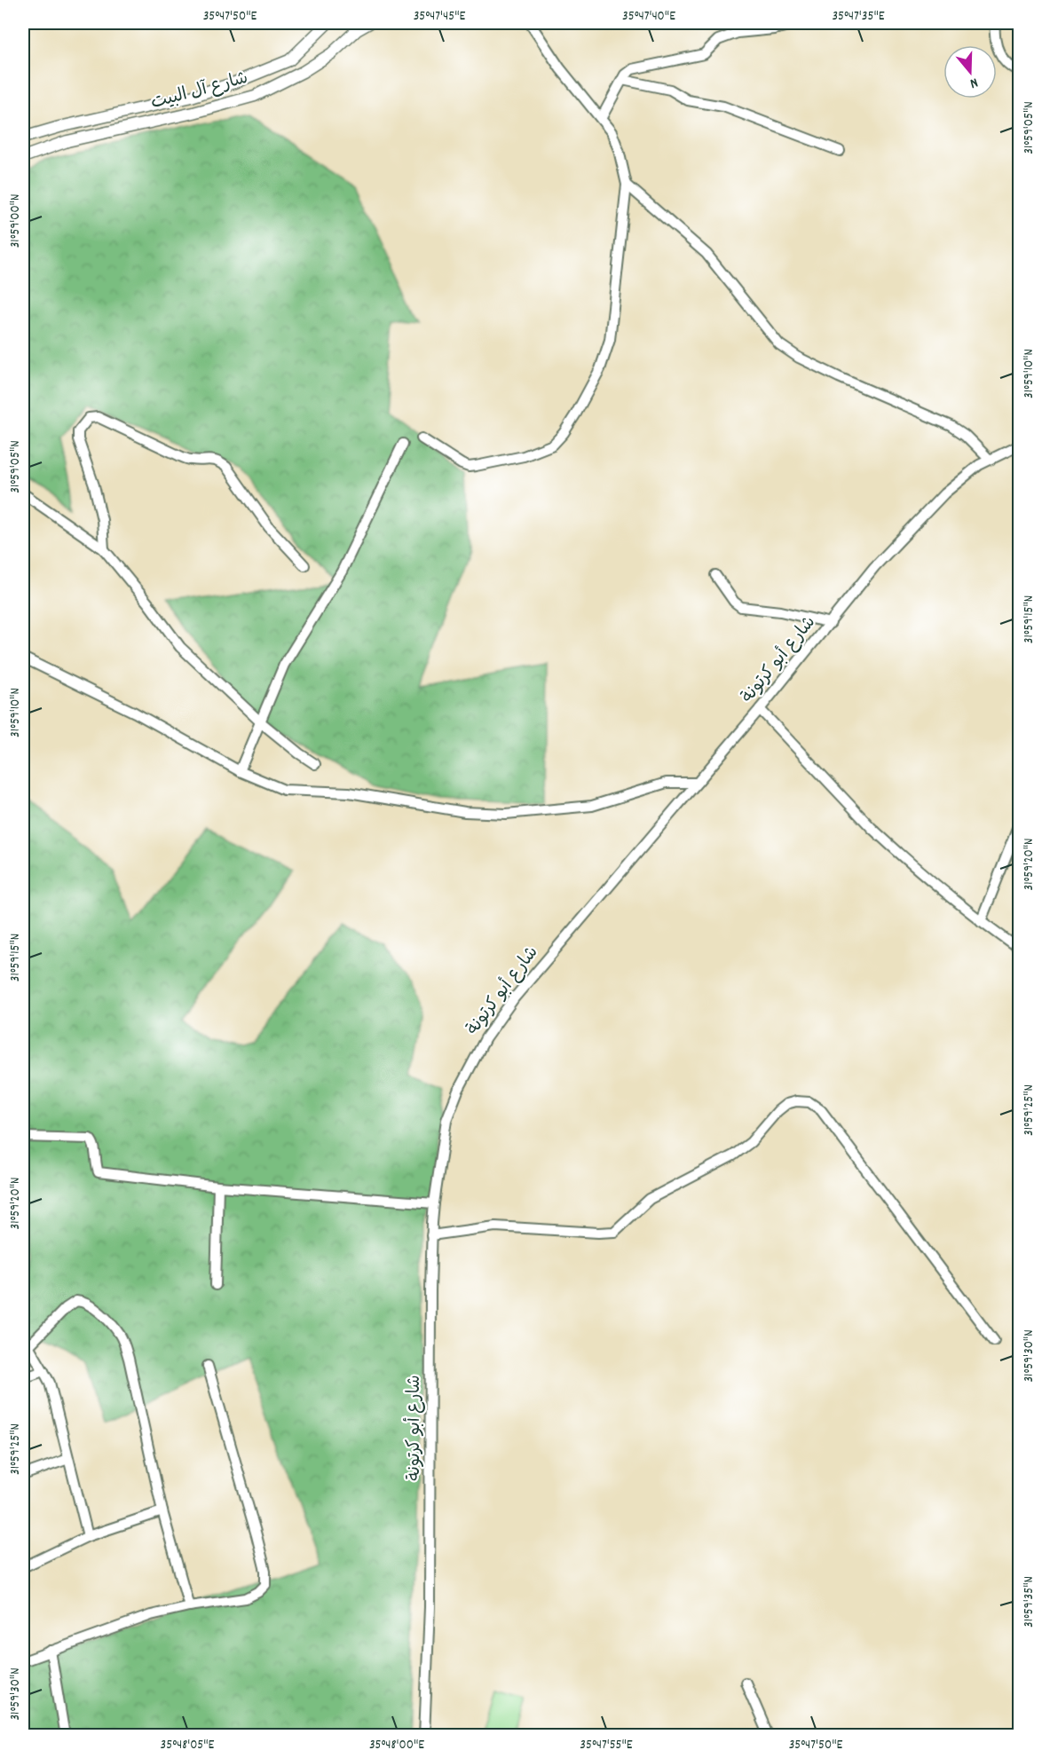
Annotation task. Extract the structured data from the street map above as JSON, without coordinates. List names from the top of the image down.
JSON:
{
  "streets": {
    "street": ["شارع آل البيت", "شارع أبو كرتونة"]
  },
  "north": "bottom",
  "coordinates": [
    "35°47'50\"E",
    "35°47'45\"E",
    "35°47'40\"E",
    "35°47'35\"E",
    "31°59'05\"N",
    "31°59'00\"N",
    "31°59'10\"N",
    "31°59'15\"N",
    "31°59'20\"N",
    "31°59'25\"N",
    "31°59'30\"N",
    "31°59'35\"N",
    "35°48'05\"E",
    "35°48'00\"E",
    "35°47'55\"E"
  ]
}
